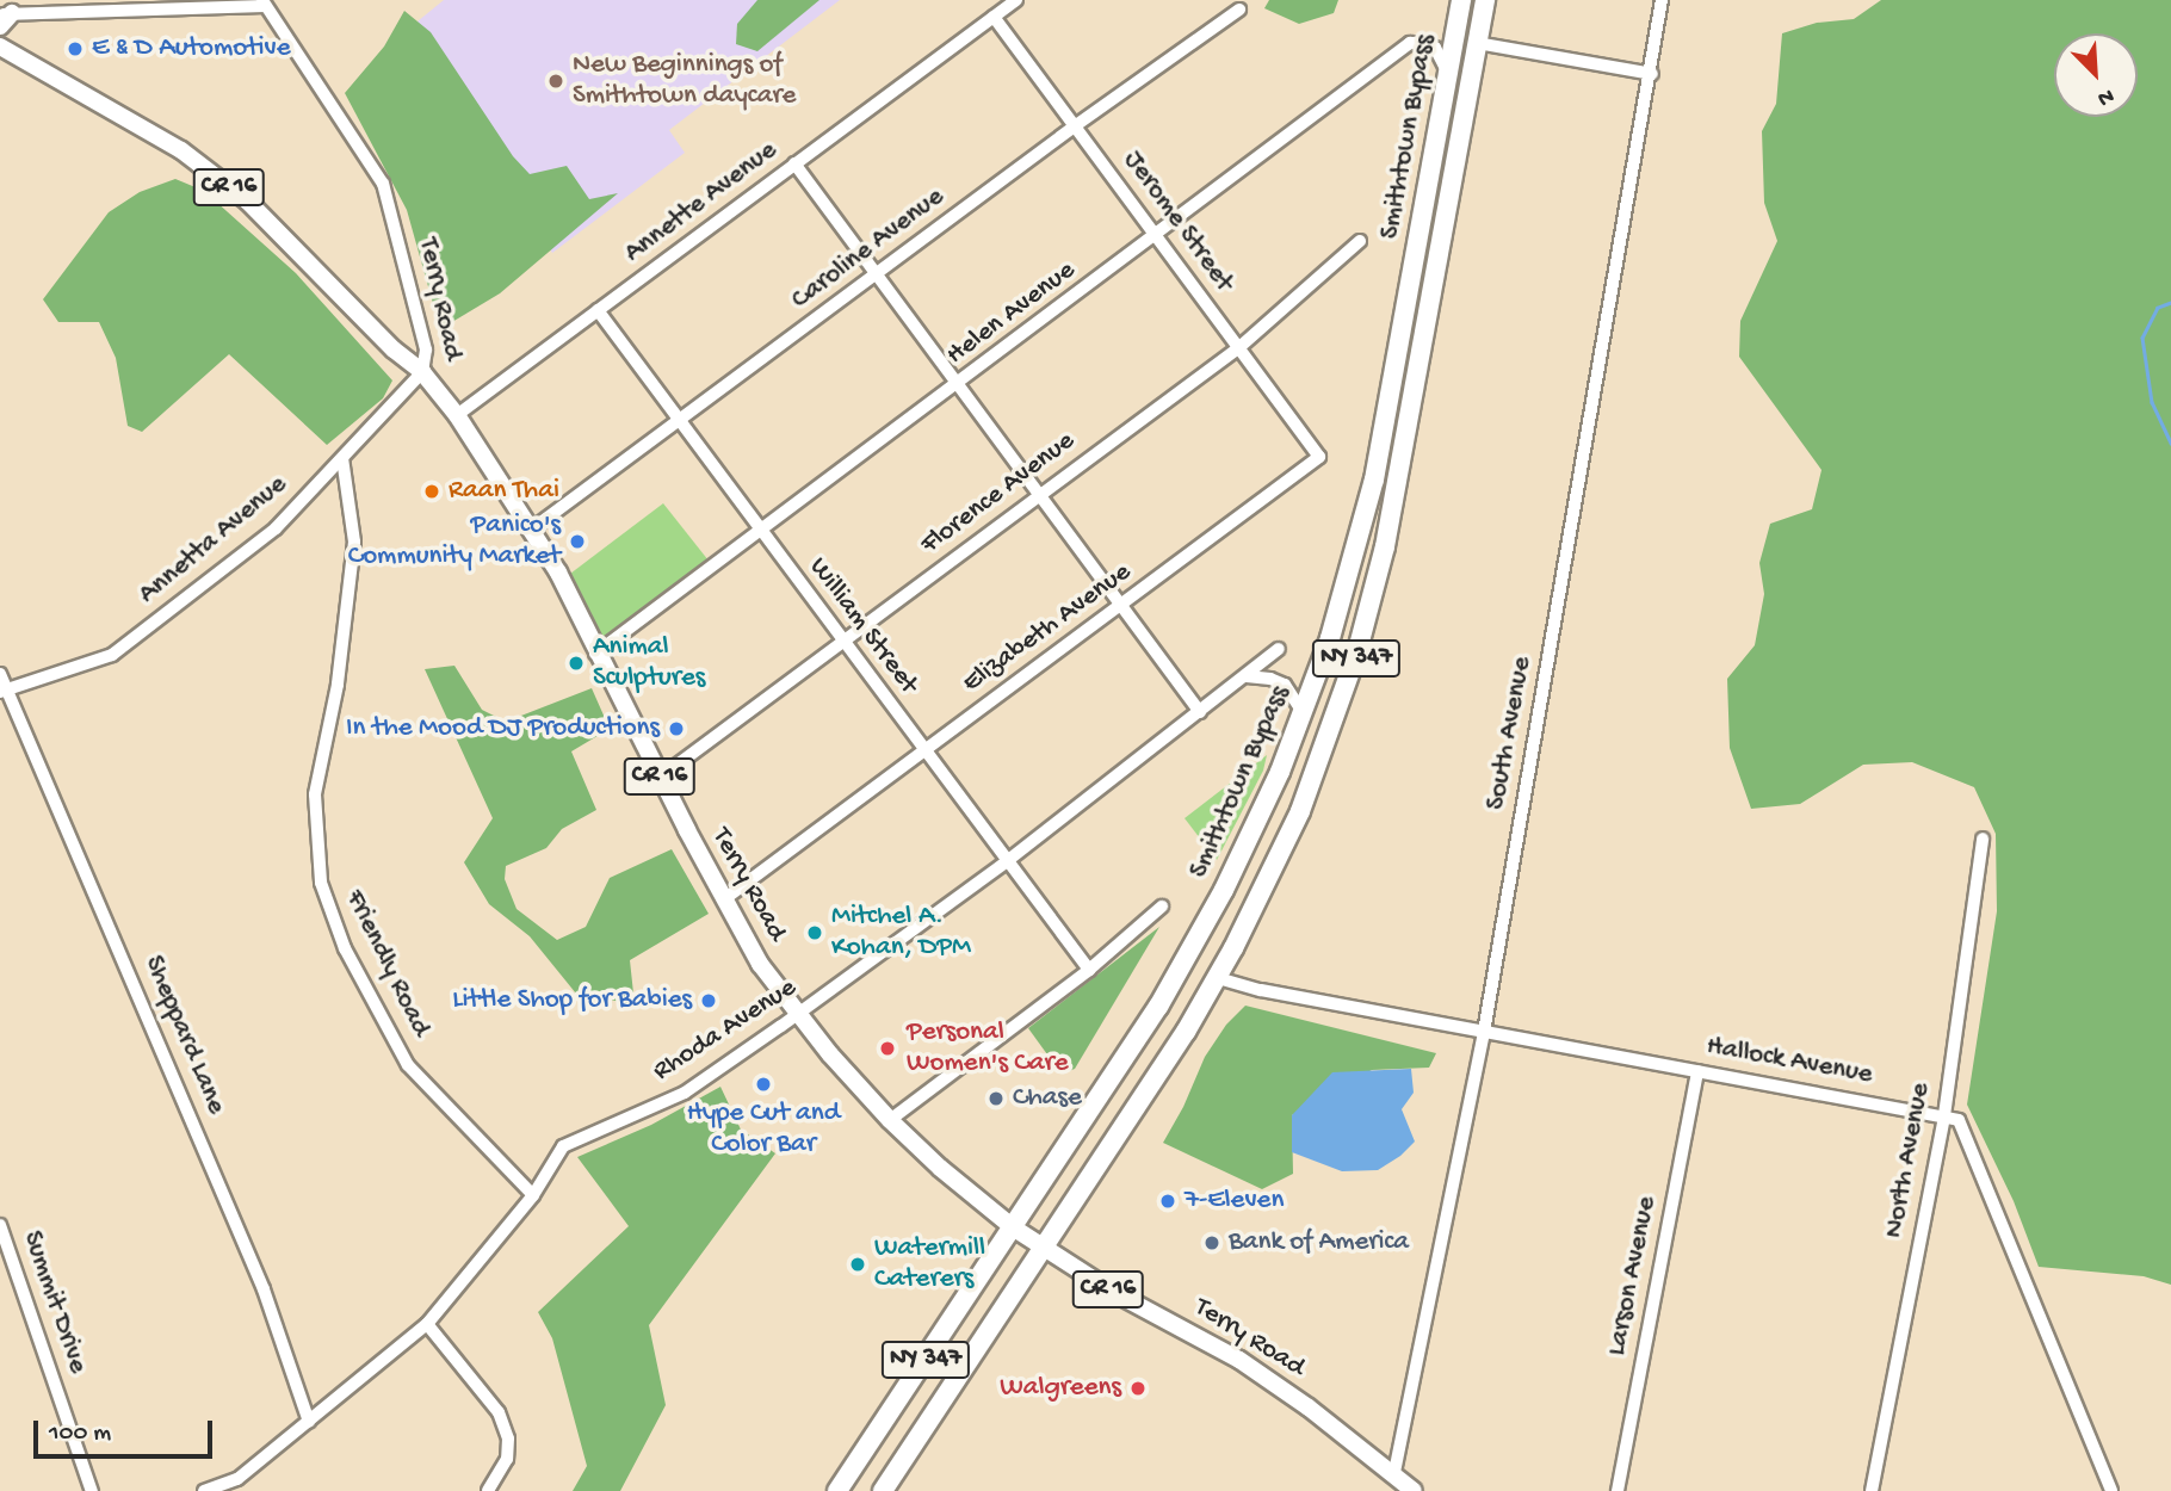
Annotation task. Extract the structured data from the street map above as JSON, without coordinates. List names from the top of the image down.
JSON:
{
  "streets": {
    "highway": ["Smithtown Bypass", "NY 347"],
    "main road": ["CR 16", "Terry Road"],
    "street": [
      "Annette Avenue",
      "Jerome Street",
      "Caroline Avenue",
      "Helen Avenue",
      "Florence Avenue",
      "Annetta Avenue",
      "William Street",
      "Elizabeth Avenue",
      "South Avenue",
      "Friendly Road",
      "Rhoda Avenue",
      "Sheppard Lane",
      "Hallock Avenue",
      "North Avenue",
      "Larson Avenue",
      "Summit Drive"
    ]
  },
  "crossings": [
    ["Smithtown Bypass", "Terry Road"],
    ["Smithtown Bypass", "Helen Avenue"],
    ["Smithtown Bypass", "Hallock Avenue"],
    ["CR 16", "Terry Road"],
    ["CR 16", "Annetta Avenue"],
    ["Annette Avenue", "Jerome Street"],
    ["Annette Avenue", "Terry Road"],
    ["Annette Avenue", "William Street"],
    ["Jerome Street", "Caroline Avenue"],
    ["Jerome Street", "Helen Avenue"],
    ["Jerome Street", "Florence Avenue"],
    ["Jerome Street", "Elizabeth Avenue"],
    ["Caroline Avenue", "Terry Road"],
    ["Caroline Avenue", "William Street"],
    ["Terry Road", "Helen Avenue"],
    ["Terry Road", "Florence Avenue"],
    ["Terry Road", "Annetta Avenue"],
    ["Terry Road", "Elizabeth Avenue"],
    ["Terry Road", "South Avenue"],
    ["Terry Road", "Rhoda Avenue"],
    ["Helen Avenue", "William Street"],
    ["Florence Avenue", "William Street"],
    ["Annetta Avenue", "Friendly Road"],
    ["Annetta Avenue", "Sheppard Lane"],
    ["William Street", "Elizabeth Avenue"],
    ["William Street", "Rhoda Avenue"],
    ["South Avenue", "Hallock Avenue"],
    ["Friendly Road", "Rhoda Avenue"],
    ["Rhoda Avenue", "Sheppard Lane"],
    ["Hallock Avenue", "North Avenue"],
    ["Hallock Avenue", "Larson Avenue"]
  ],
  "places": [
    "E & D Automotive",
    "New Beginnings of Smithtown daycare",
    "Raan Thai",
    "Panico's Community Market",
    "Animal Sculptures",
    "In the Mood DJ Productions",
    "Mitchel A. Kohan, DPM",
    "Little Shop for Babies",
    "Personal Women's Care",
    "Hype Cut and Color Bar",
    "Chase",
    "7-Eleven",
    "Bank of America",
    "Watermill Caterers",
    "Walgreens"
  ],
  "scale_bar": "100 m",
  "north": "bottom right"
}
